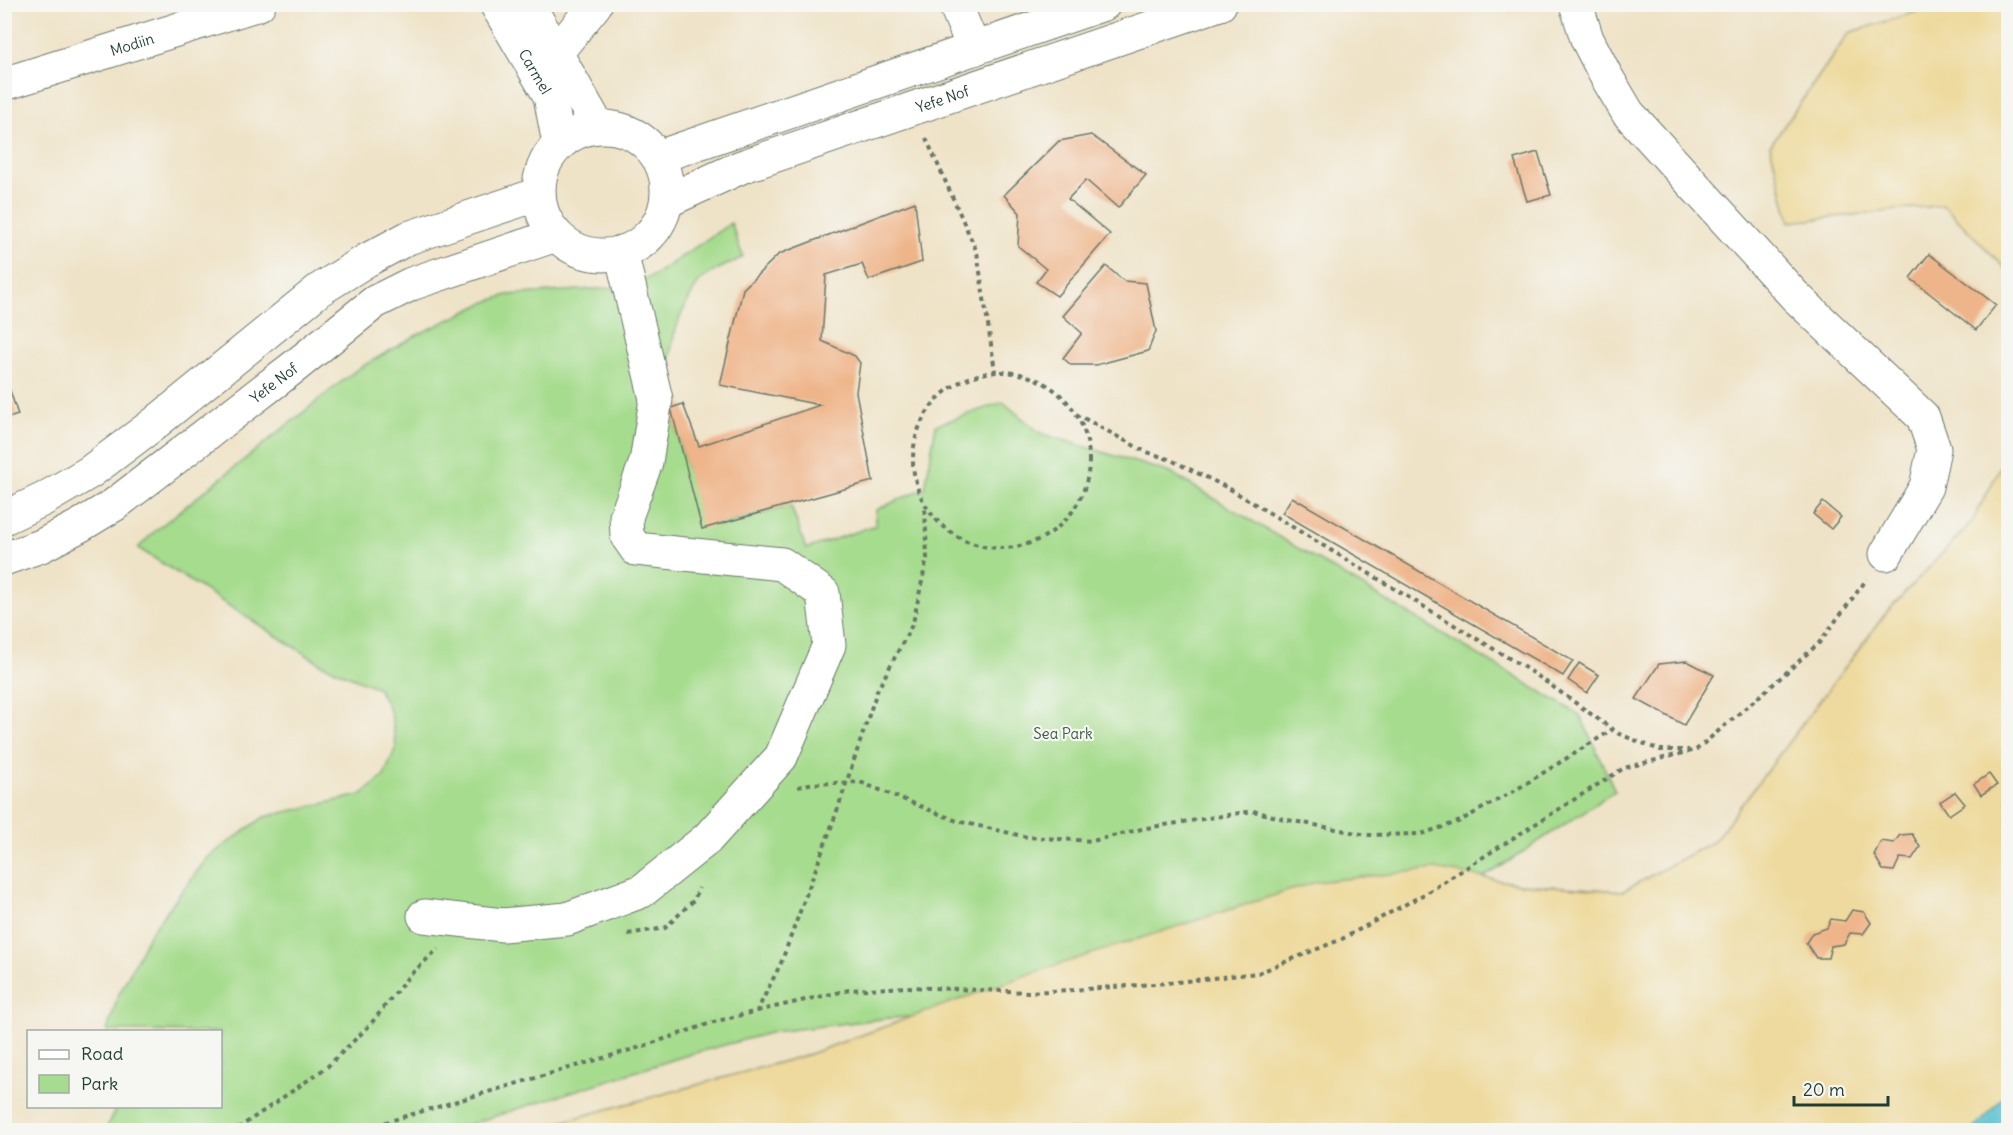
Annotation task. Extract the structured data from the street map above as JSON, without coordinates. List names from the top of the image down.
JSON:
{
  "streets": {
    "main road": ["Modiin", "Carmel", "Yefe Nof"]
  },
  "crossings": [
    ["Carmel", "Yefe Nof"]
  ],
  "parks": ["Sea Park"],
  "legend": ["Road", "Park"],
  "scale_bar": "20 m"
}
